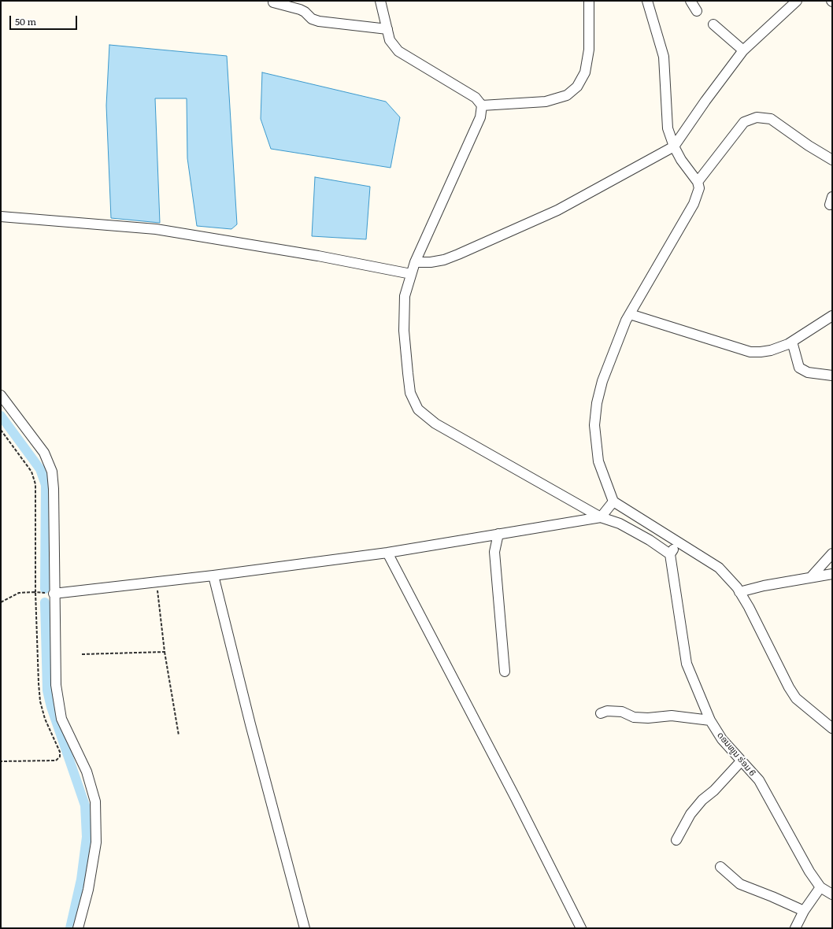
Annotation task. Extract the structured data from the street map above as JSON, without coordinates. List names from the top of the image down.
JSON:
{
  "streets": {
    "street": ["ດອນໜູນ ຮ່ອມ 6"]
  },
  "scale_bar": "50 m"
}
